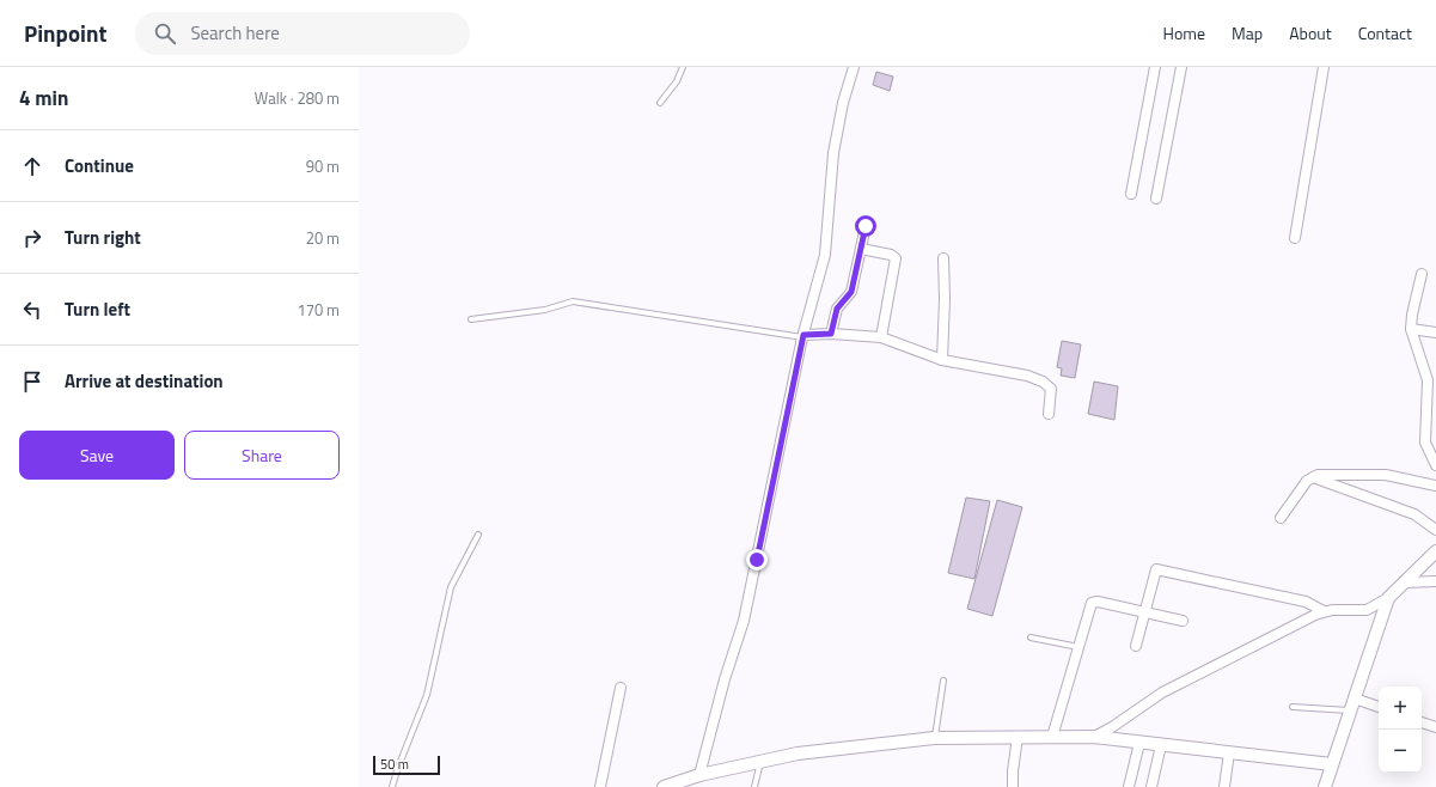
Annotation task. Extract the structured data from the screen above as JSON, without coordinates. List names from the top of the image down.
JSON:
{
  "scale_bar": "50 m",
  "page": {
    "header": "Pinpoint",
    "search": "Search here",
    "nav": [
      "Home",
      "Map",
      "About",
      "Contact"
    ],
    "heading": ["4 min", "Walk · 280 m"],
    "list": [
      ["Continue", "90 m"],
      ["Turn right", "20 m"],
      ["Turn left", "170 m"],
      "Arrive at destination"
    ],
    "buttons": ["Save", "Share"],
    "map_buttons": ["+", "−"],
    "scale": "50 m"
  }
}
